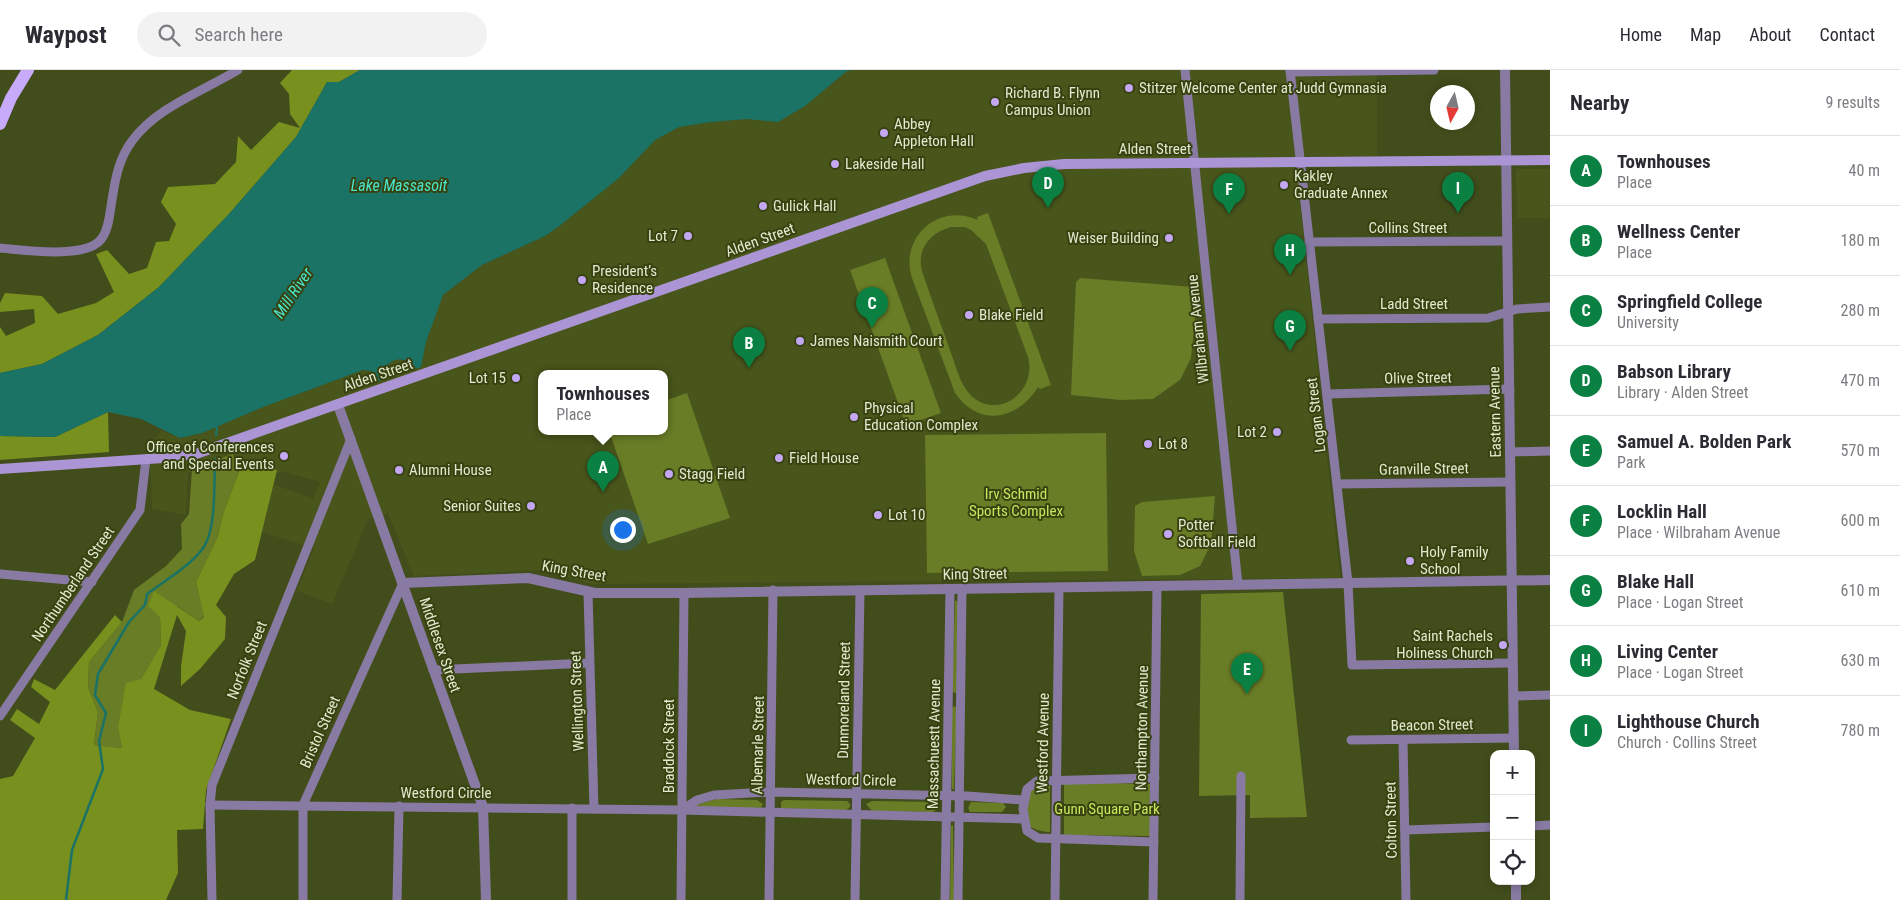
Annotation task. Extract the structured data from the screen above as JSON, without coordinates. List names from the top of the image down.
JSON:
{
  "streets": {
    "main road": ["Alden Street"],
    "street": [
      "Collins Street",
      "Ladd Street",
      "Wilbraham Avenue",
      "Olive Street",
      "Eastern Avenue",
      "Logan Street",
      "Granville Street",
      "King Street",
      "Northumberland Street",
      "Middlesex Street",
      "Norfolk Street",
      "Dunmoreland Street",
      "Wellington Street",
      "Beacon Street",
      "Northampton Avenue",
      "Bristol Street",
      "Westford Avenue",
      "Massachuestt Avenue",
      "Albemarle Street",
      "Braddock Street",
      "Westford Circle",
      "Colton Street"
    ]
  },
  "crossings": [
    ["Alden Street", "Wilbraham Avenue"],
    ["Alden Street", "Eastern Avenue"],
    ["Alden Street", "Logan Street"],
    ["Alden Street", "Northumberland Street"],
    ["Alden Street", "Middlesex Street"],
    ["Collins Street", "Eastern Avenue"],
    ["Collins Street", "Logan Street"],
    ["Ladd Street", "Eastern Avenue"],
    ["Ladd Street", "Logan Street"],
    ["Wilbraham Avenue", "King Street"],
    ["Olive Street", "Eastern Avenue"],
    ["Olive Street", "Logan Street"],
    ["Eastern Avenue", "Logan Street"],
    ["Eastern Avenue", "Granville Street"],
    ["Eastern Avenue", "King Street"],
    ["Eastern Avenue", "Beacon Street"],
    ["Logan Street", "Granville Street"],
    ["Logan Street", "King Street"],
    ["King Street", "Middlesex Street"],
    ["King Street", "Dunmoreland Street"],
    ["King Street", "Wellington Street"],
    ["King Street", "Northampton Avenue"],
    ["King Street", "Bristol Street"],
    ["King Street", "Westford Avenue"],
    ["King Street", "Massachuestt Avenue"],
    ["King Street", "Albemarle Street"],
    ["King Street", "Braddock Street"],
    ["Middlesex Street", "Norfolk Street"],
    ["Middlesex Street", "Bristol Street"],
    ["Middlesex Street", "Westford Circle"],
    ["Norfolk Street", "Westford Circle"],
    ["Dunmoreland Street", "Westford Circle"],
    ["Wellington Street", "Westford Circle"],
    ["Beacon Street", "Colton Street"],
    ["Bristol Street", "Westford Circle"],
    ["Massachuestt Avenue", "Westford Circle"],
    ["Albemarle Street", "Westford Circle"],
    ["Braddock Street", "Westford Circle"]
  ],
  "water": ["Lake Massasoit", "Mill River"],
  "parks": ["Irv Schmid Sports Complex", "Gunn Square Park"],
  "places": [
    "Stitzer Welcome Center at Judd Gymnasia",
    "Richard B. Flynn Campus Union",
    "Abbey Appleton Hall",
    "Lakeside Hall",
    "Kakley Graduate Annex",
    "Gulick Hall",
    "Lot 7",
    "Weiser Building",
    "President’s Residence",
    "Blake Field",
    "James Naismith Court",
    "Lot 15",
    "Physical Education Complex",
    "Lot 2",
    "Lot 8",
    "Office of Conferences and Special Events",
    "Field House",
    "Alumni House",
    "Stagg Field",
    "Senior Suites",
    "Lot 10",
    "Potter Softball Field",
    "Holy Family School",
    "Saint Rachels Holiness Church"
  ],
  "north": "bottom",
  "page": {
    "header": "Waypost",
    "search": "Search here",
    "nav": [
      "Home",
      "Map",
      "About",
      "Contact"
    ],
    "heading": ["Nearby", "9 results"],
    "list": [
      {
        "mark": "A",
        "name": "Townhouses",
        "note": "Place",
        "value": "40 m"
      },
      {
        "mark": "B",
        "name": "Wellness Center",
        "note": "Place",
        "value": "180 m"
      },
      {
        "mark": "C",
        "name": "Springfield College",
        "note": "University",
        "value": "280 m"
      },
      {
        "mark": "D",
        "name": "Babson Library",
        "note": "Library · Alden Street",
        "value": "470 m"
      },
      {
        "mark": "E",
        "name": "Samuel A. Bolden Park",
        "note": "Park",
        "value": "570 m"
      },
      {
        "mark": "F",
        "name": "Locklin Hall",
        "note": "Place · Wilbraham Avenue",
        "value": "600 m"
      },
      {
        "mark": "G",
        "name": "Blake Hall",
        "note": "Place · Logan Street",
        "value": "610 m"
      },
      {
        "mark": "H",
        "name": "Living Center",
        "note": "Place · Logan Street",
        "value": "630 m"
      },
      {
        "mark": "I",
        "name": "Lighthouse Church",
        "note": "Church · Collins Street",
        "value": "780 m"
      }
    ],
    "pins": [
      "D",
      "I",
      "F",
      "H",
      "C",
      "G",
      "B",
      "A",
      "E"
    ],
    "popup": ["Townhouses", "Place"],
    "map_buttons": ["+", "−"]
  }
}
